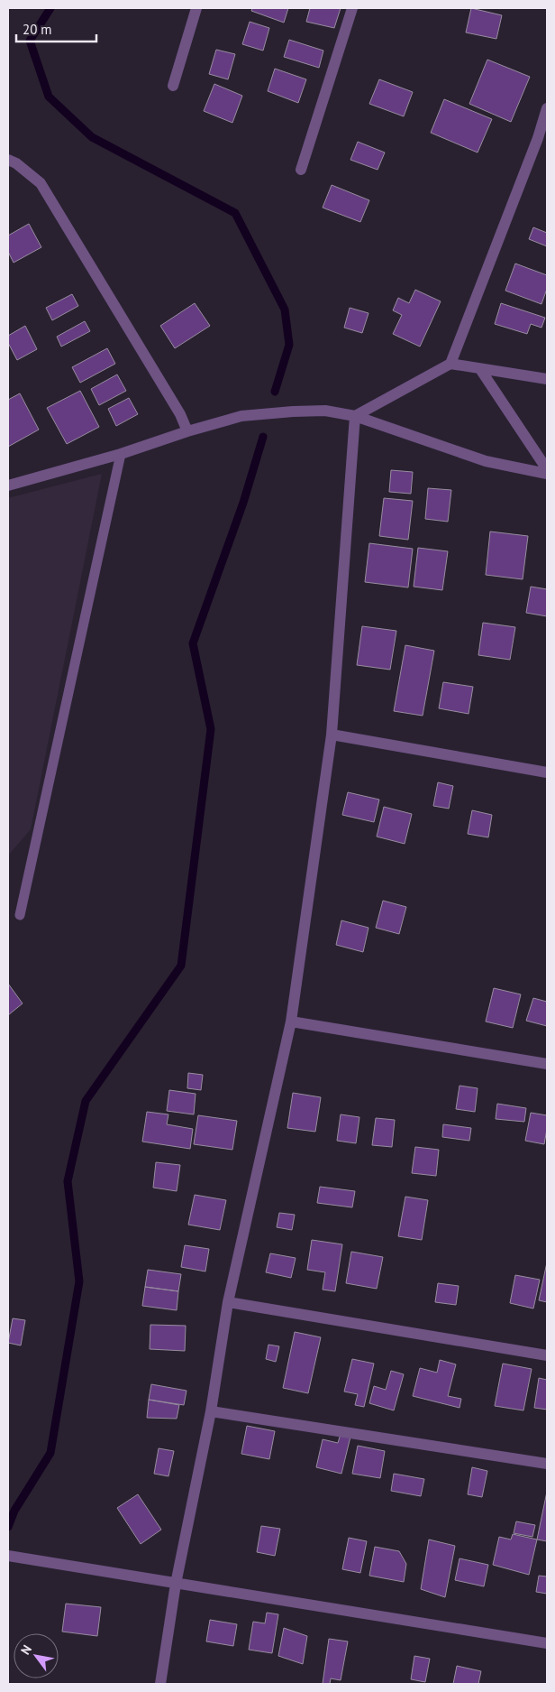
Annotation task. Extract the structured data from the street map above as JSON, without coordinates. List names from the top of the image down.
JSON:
{
  "scale_bar": "20 m",
  "north": "top left"
}
